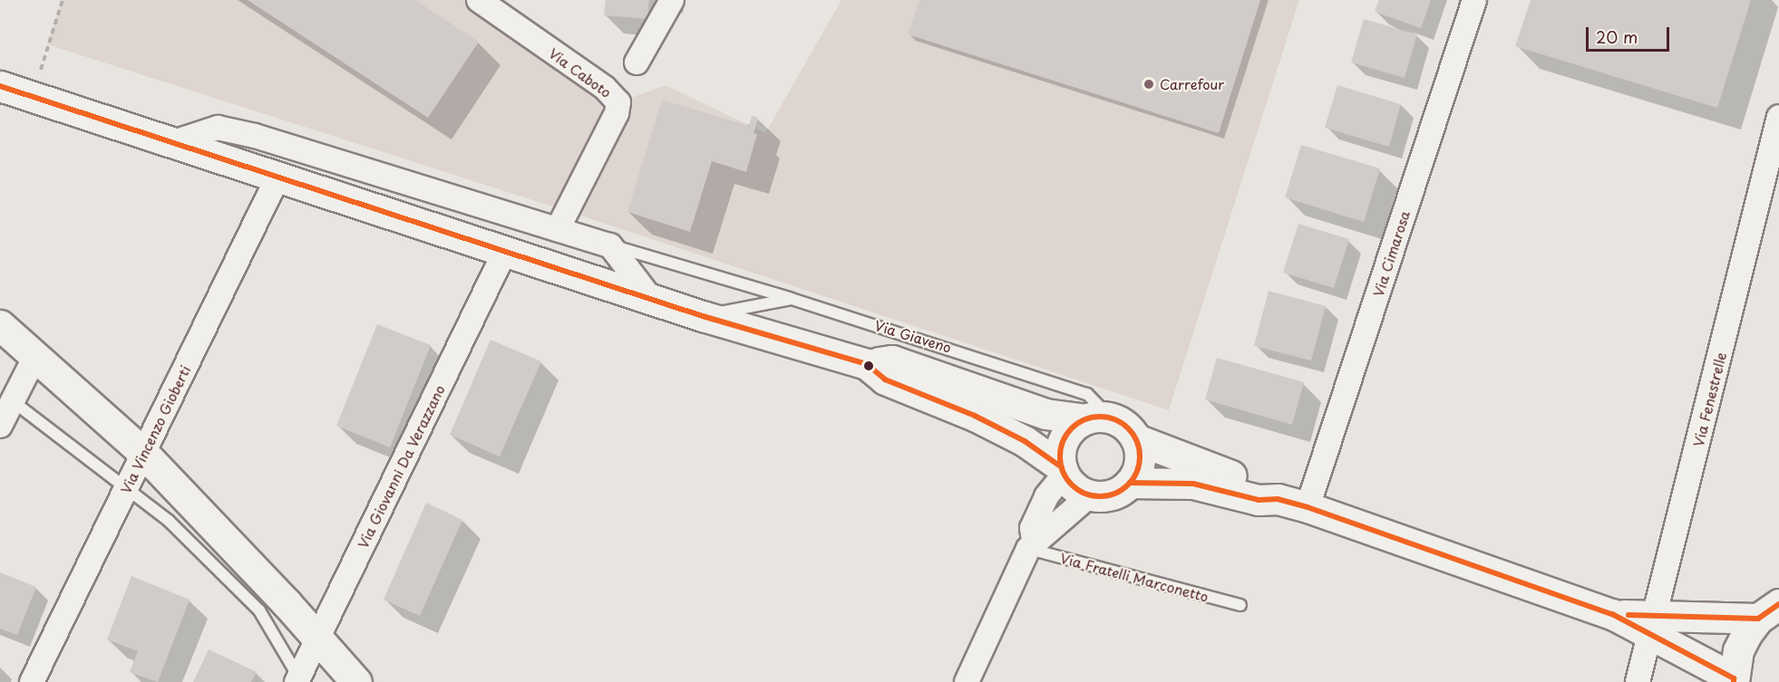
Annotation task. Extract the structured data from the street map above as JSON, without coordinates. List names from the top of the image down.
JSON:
{
  "streets": {
    "main road": ["Via Giaveno"],
    "street": [
      "Via Caboto",
      "Via Cimarosa",
      "Via Fenestrelle",
      "Via Vincenzo Gioberti",
      "Via Giovanni Da Verazzano"
    ],
    "lane": ["Via Fratelli Marconetto"]
  },
  "crossings": [
    ["Via Giaveno", "Via Vincenzo Gioberti"],
    ["Via Giaveno", "Via Giovanni Da Verazzano"]
  ],
  "places": ["Carrefour"],
  "scale_bar": "20 m"
}
